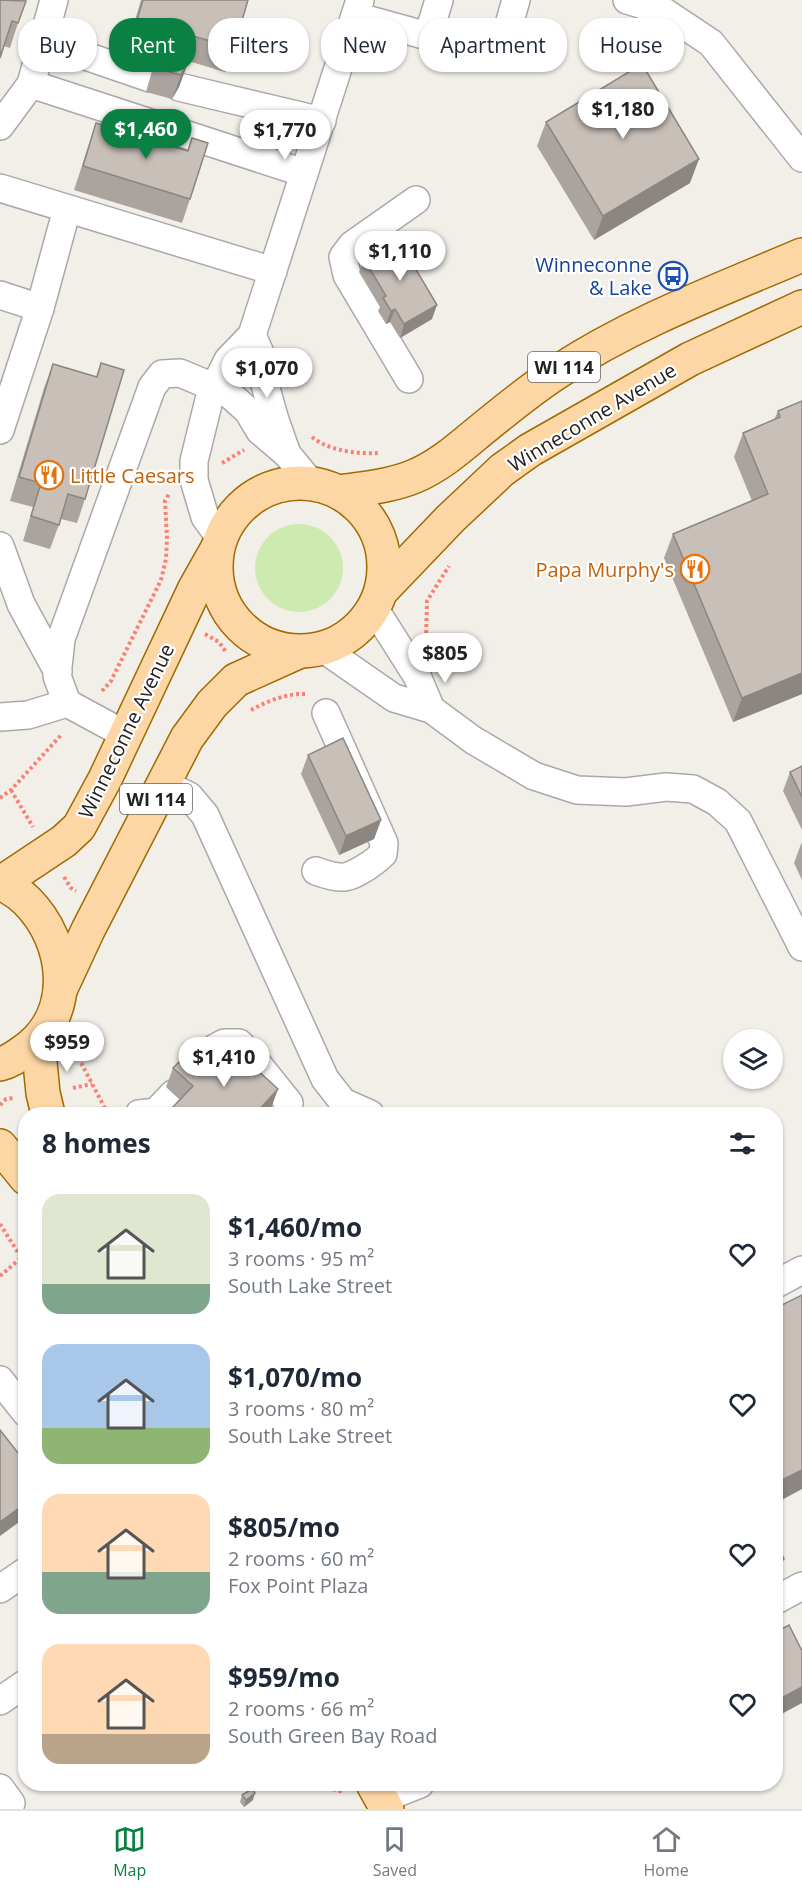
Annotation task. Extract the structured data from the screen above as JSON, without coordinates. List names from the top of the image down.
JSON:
{
  "streets": {
    "main road": ["WI 114", "Winneconne Avenue"]
  },
  "crossings": [
    ["WI 114", "Winneconne Avenue"]
  ],
  "places": {
    "bus stop": ["Winneconne & Lake"],
    "restaurant": ["Little Caesars", "Papa Murphy's"]
  },
  "page": {
    "chip": [
      "Buy",
      "Rent",
      "Filters",
      "New",
      "Apartment",
      "House"
    ],
    "price": [
      "$1,180",
      "$1,460",
      "$1,770",
      "$1,110",
      "$1,070",
      "$805",
      "$959",
      "$1,410"
    ],
    "heading": "8 homes",
    "list": [
      {
        "name": "$1,460/mo",
        "note": "3 rooms · 95 m² · South Lake Street"
      },
      {
        "name": "$1,070/mo",
        "note": "3 rooms · 80 m² · South Lake Street"
      },
      {
        "name": "$805/mo",
        "note": "2 rooms · 60 m² · Fox Point Plaza"
      },
      {
        "name": "$959/mo",
        "note": "2 rooms · 66 m² · South Green Bay Road"
      }
    ],
    "tabs": ["Map", "Saved", "Home"]
  }
}
